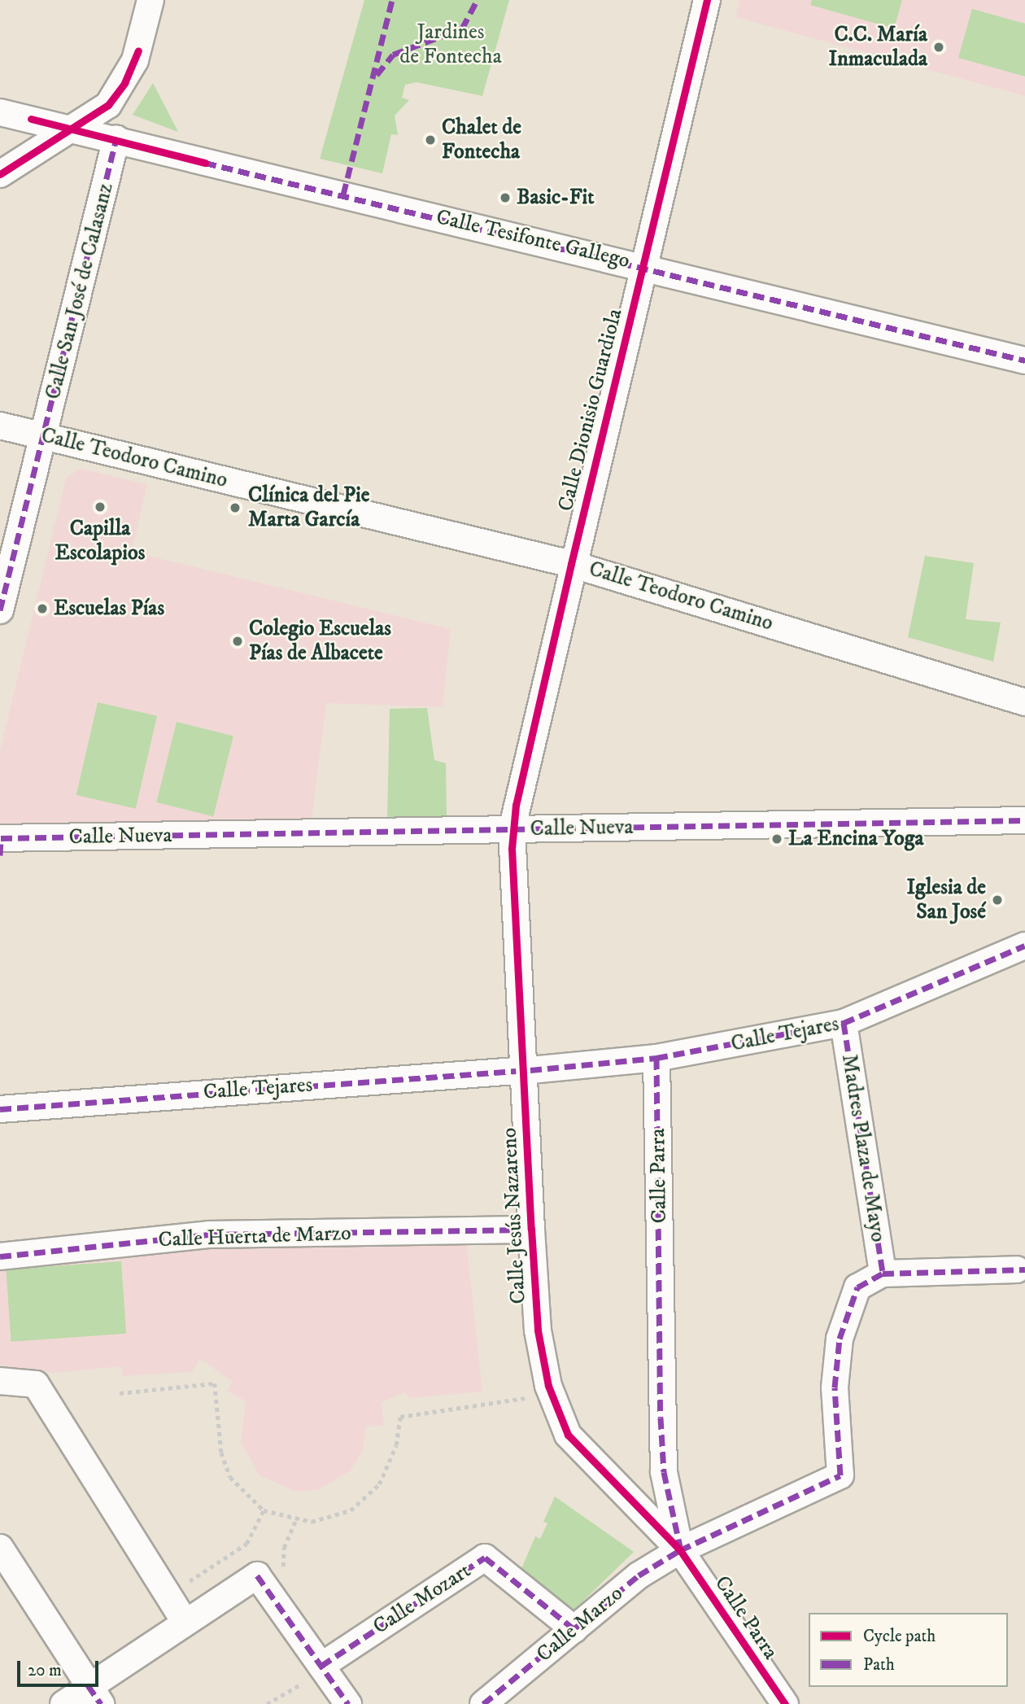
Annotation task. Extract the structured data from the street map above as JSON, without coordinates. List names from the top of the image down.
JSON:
{
  "streets": {
    "street": [
      "Calle Tesifonte Gallego",
      "Calle San José de Calasanz",
      "Calle Dionisio Guardiola",
      "Calle Teodoro Camino",
      "Calle Nueva",
      "Calle Tejares",
      "Madres Plaza de Mayo",
      "Calle Parra",
      "Calle Jesús Nazareno",
      "Calle Huerta de Marzo",
      "Calle Mozart",
      "Calle Marzo"
    ]
  },
  "crossings": [
    ["Calle Tesifonte Gallego", "Calle San José de Calasanz"],
    ["Calle Tesifonte Gallego", "Calle Dionisio Guardiola"],
    ["Calle San José de Calasanz", "Calle Teodoro Camino"],
    ["Calle Dionisio Guardiola", "Calle Teodoro Camino"],
    ["Calle Dionisio Guardiola", "Calle Nueva"],
    ["Calle Dionisio Guardiola", "Calle Jesús Nazareno"],
    ["Calle Nueva", "Calle Jesús Nazareno"],
    ["Calle Tejares", "Madres Plaza de Mayo"],
    ["Calle Tejares", "Calle Parra"],
    ["Madres Plaza de Mayo", "Calle Marzo"],
    ["Calle Parra", "Calle Jesús Nazareno"],
    ["Calle Parra", "Calle Marzo"],
    ["Calle Jesús Nazareno", "Calle Marzo"],
    ["Calle Mozart", "Calle Marzo"]
  ],
  "parks": ["Jardines de Fontecha"],
  "places": [
    "C.C. María Inmaculada",
    "Chalet de Fontecha",
    "Basic-Fit",
    "Capilla Escolapios",
    "Clínica del Pie Marta García",
    "Escuelas Pías",
    "Colegio Escuelas Pías de Albacete",
    "La Encina Yoga",
    "Iglesia de San José"
  ],
  "legend": ["Cycle path", "Path"],
  "scale_bar": "20 m"
}
